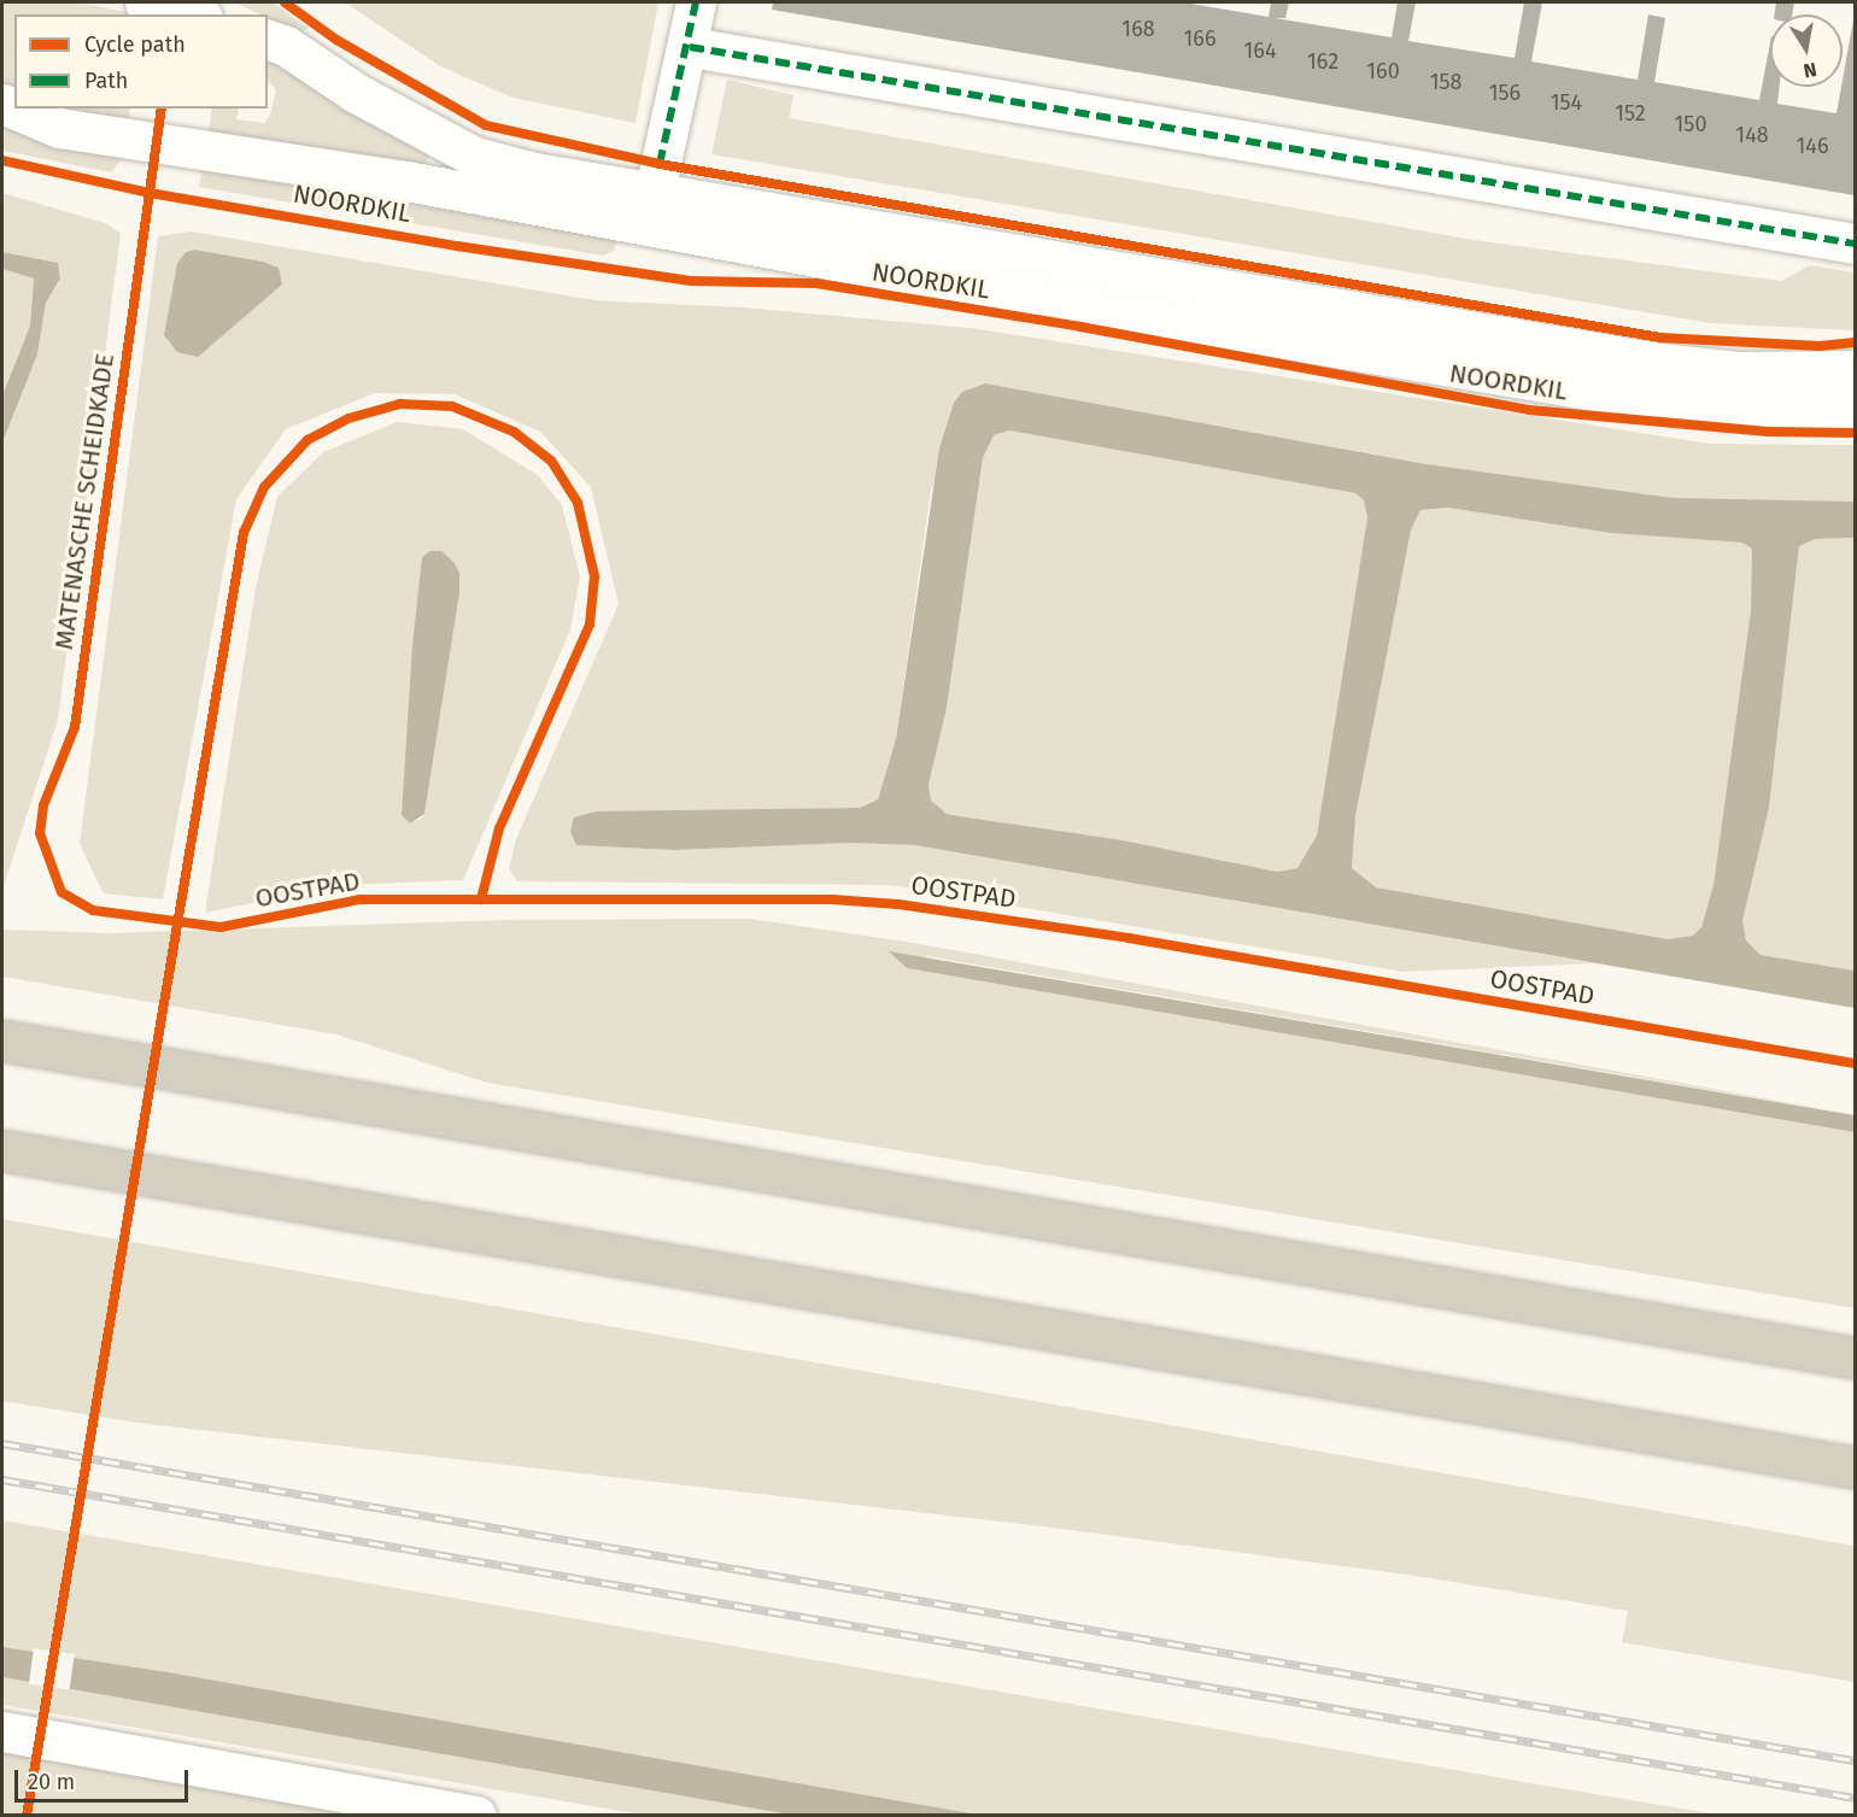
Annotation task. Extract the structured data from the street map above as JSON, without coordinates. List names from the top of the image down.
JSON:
{
  "streets": {
    "street": ["NOORDKIL"],
    "cycle path": ["MATENASCHE SCHEIDKADE"]
  },
  "house_numbers": [
    "168",
    "166",
    "164",
    "162",
    "160",
    "158",
    "156",
    "154",
    "152",
    "150",
    "148",
    "146"
  ],
  "legend": ["Cycle path", "Path"],
  "scale_bar": "20 m",
  "north": "bottom"
}
